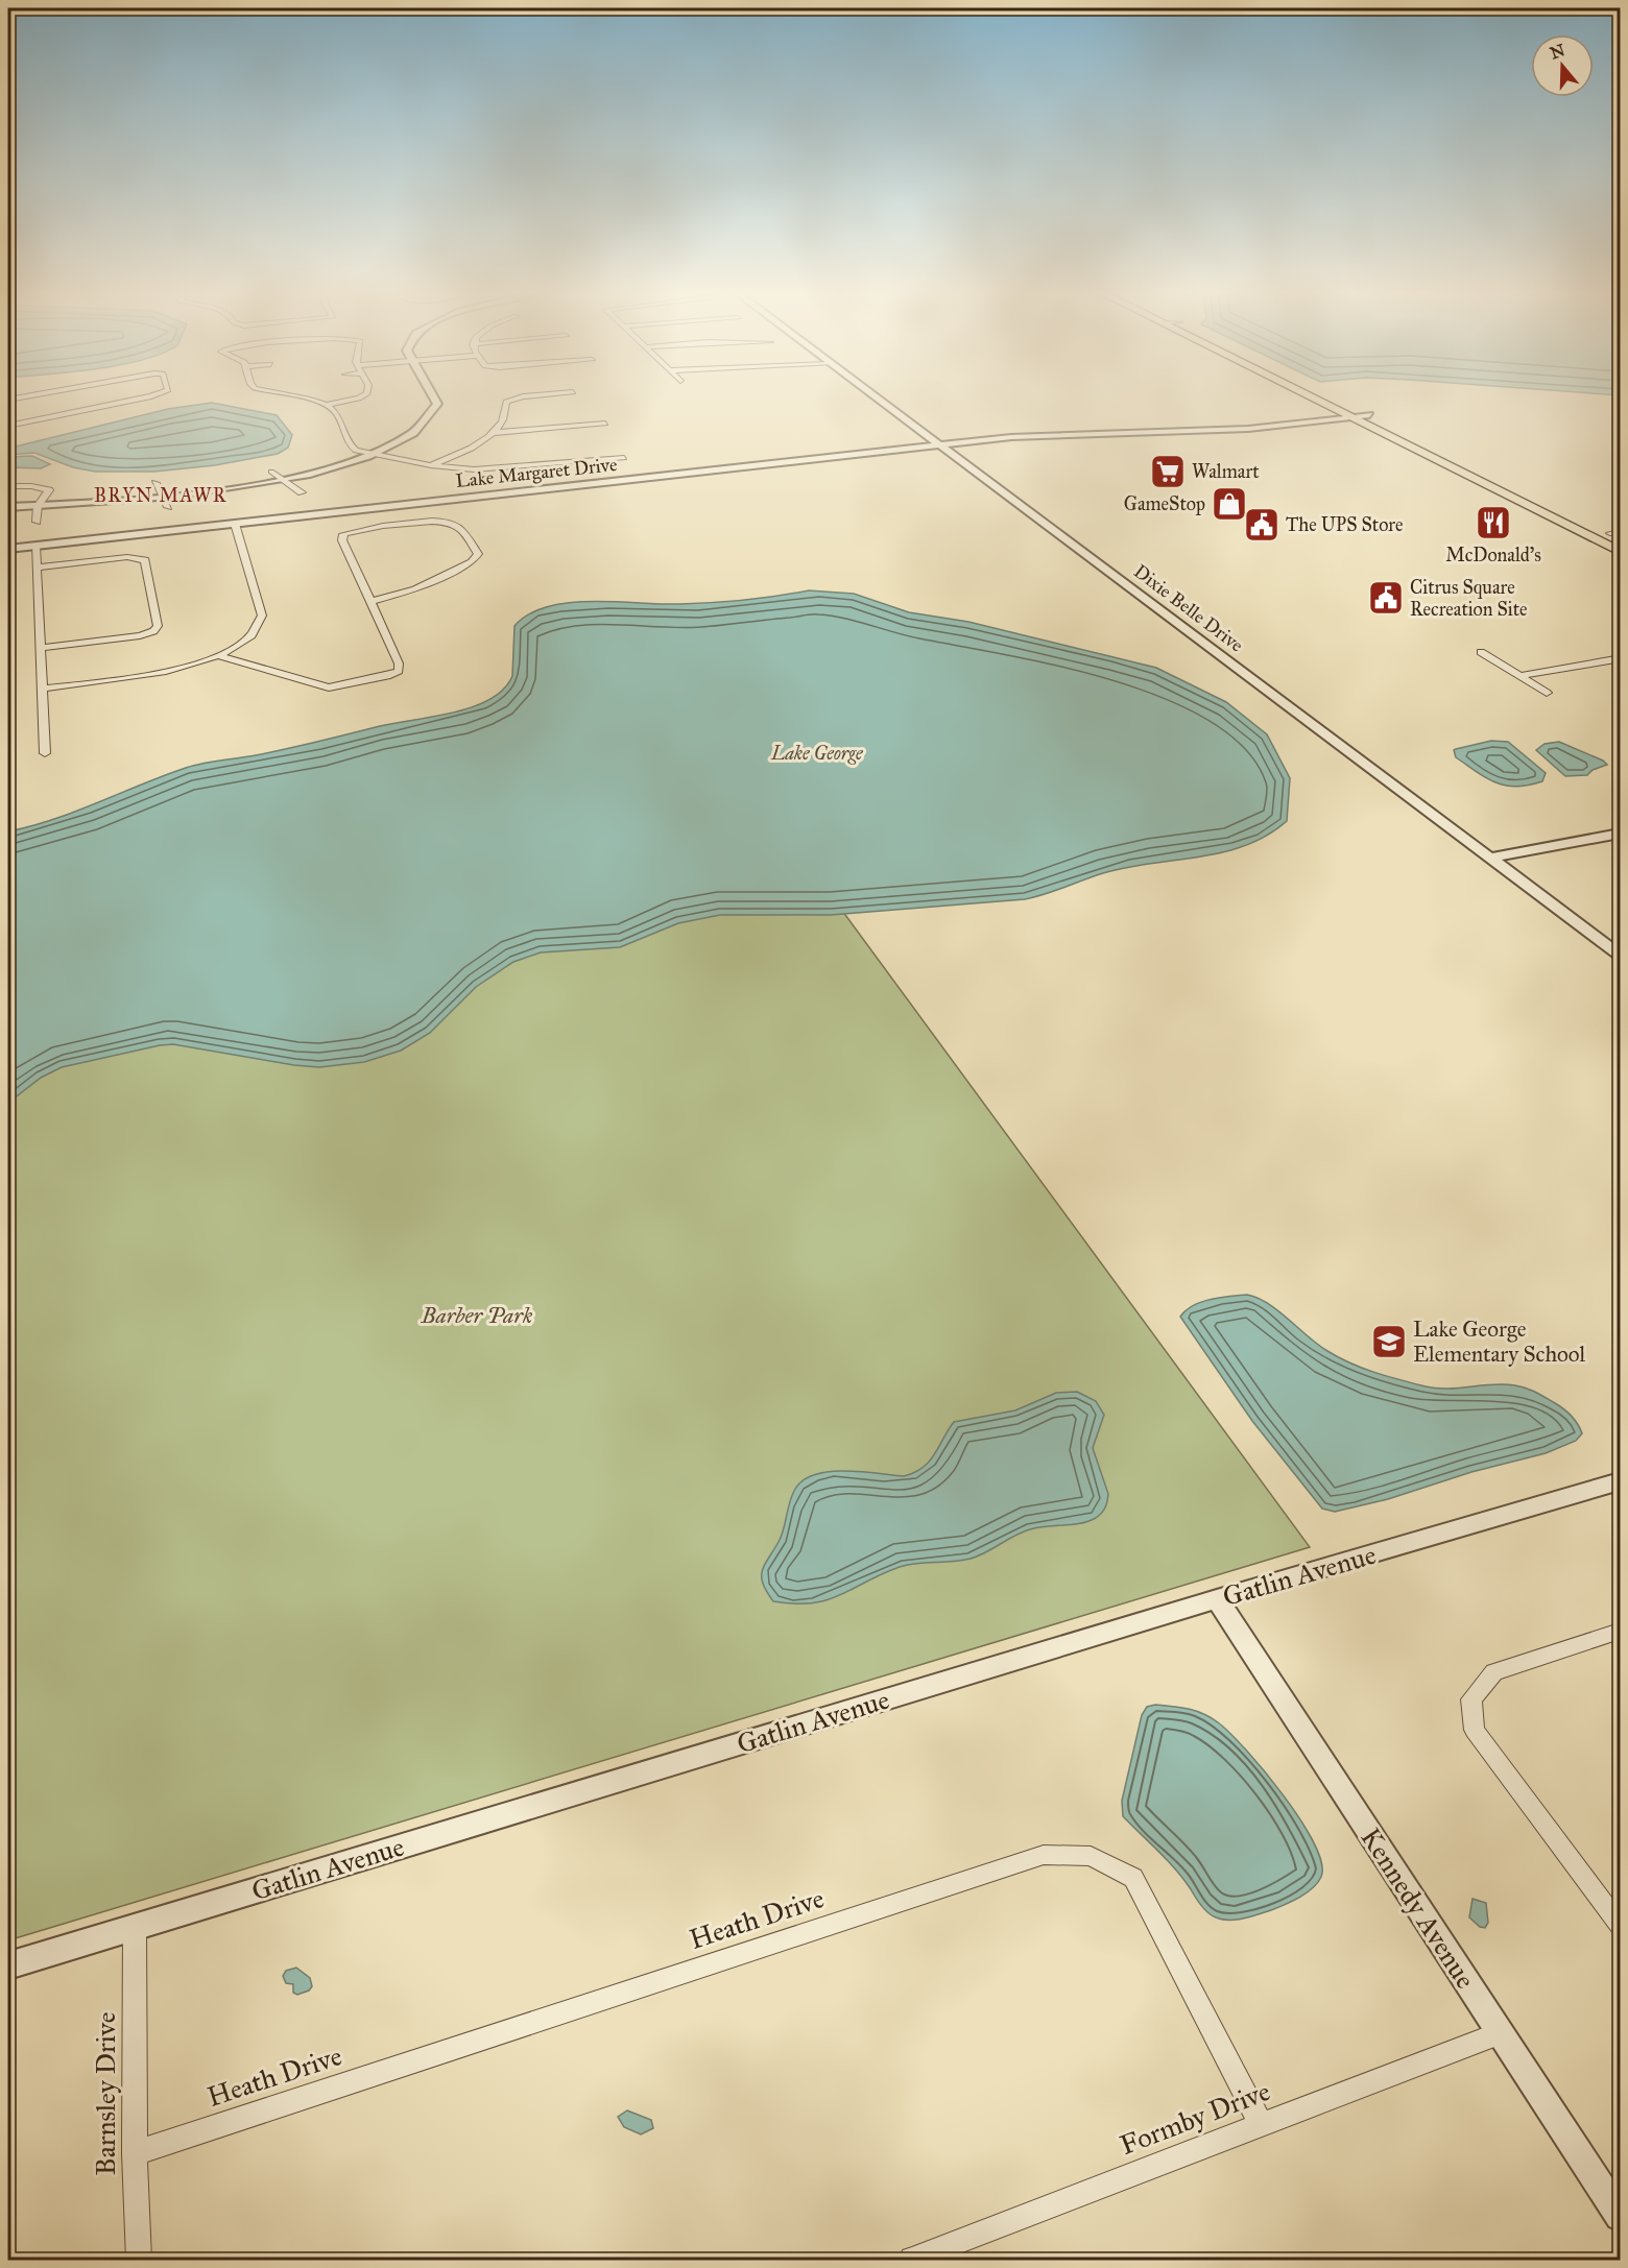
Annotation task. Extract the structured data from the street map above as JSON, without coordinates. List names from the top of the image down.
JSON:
{
  "streets": {
    "street": [
      "Lake Margaret Drive",
      "Dixie Belle Drive",
      "Gatlin Avenue",
      "Kennedy Avenue",
      "Heath Drive",
      "Barnsley Drive",
      "Formby Drive"
    ]
  },
  "crossings": [
    ["Lake Margaret Drive", "Dixie Belle Drive"],
    ["Gatlin Avenue", "Kennedy Avenue"],
    ["Gatlin Avenue", "Barnsley Drive"],
    ["Kennedy Avenue", "Formby Drive"],
    ["Heath Drive", "Barnsley Drive"],
    ["Heath Drive", "Formby Drive"]
  ],
  "districts": ["BRYN MAWR"],
  "water": ["Lake George"],
  "parks": ["Barber Park"],
  "places": {
    "supermarket": ["Walmart"],
    "shop": ["GameStop"],
    "restaurant": ["McDonald's"],
    "public building": ["The UPS Store", "Citrus Square Recreation Site"],
    "school or university": ["Lake George Elementary School"]
  },
  "north": "top"
}
